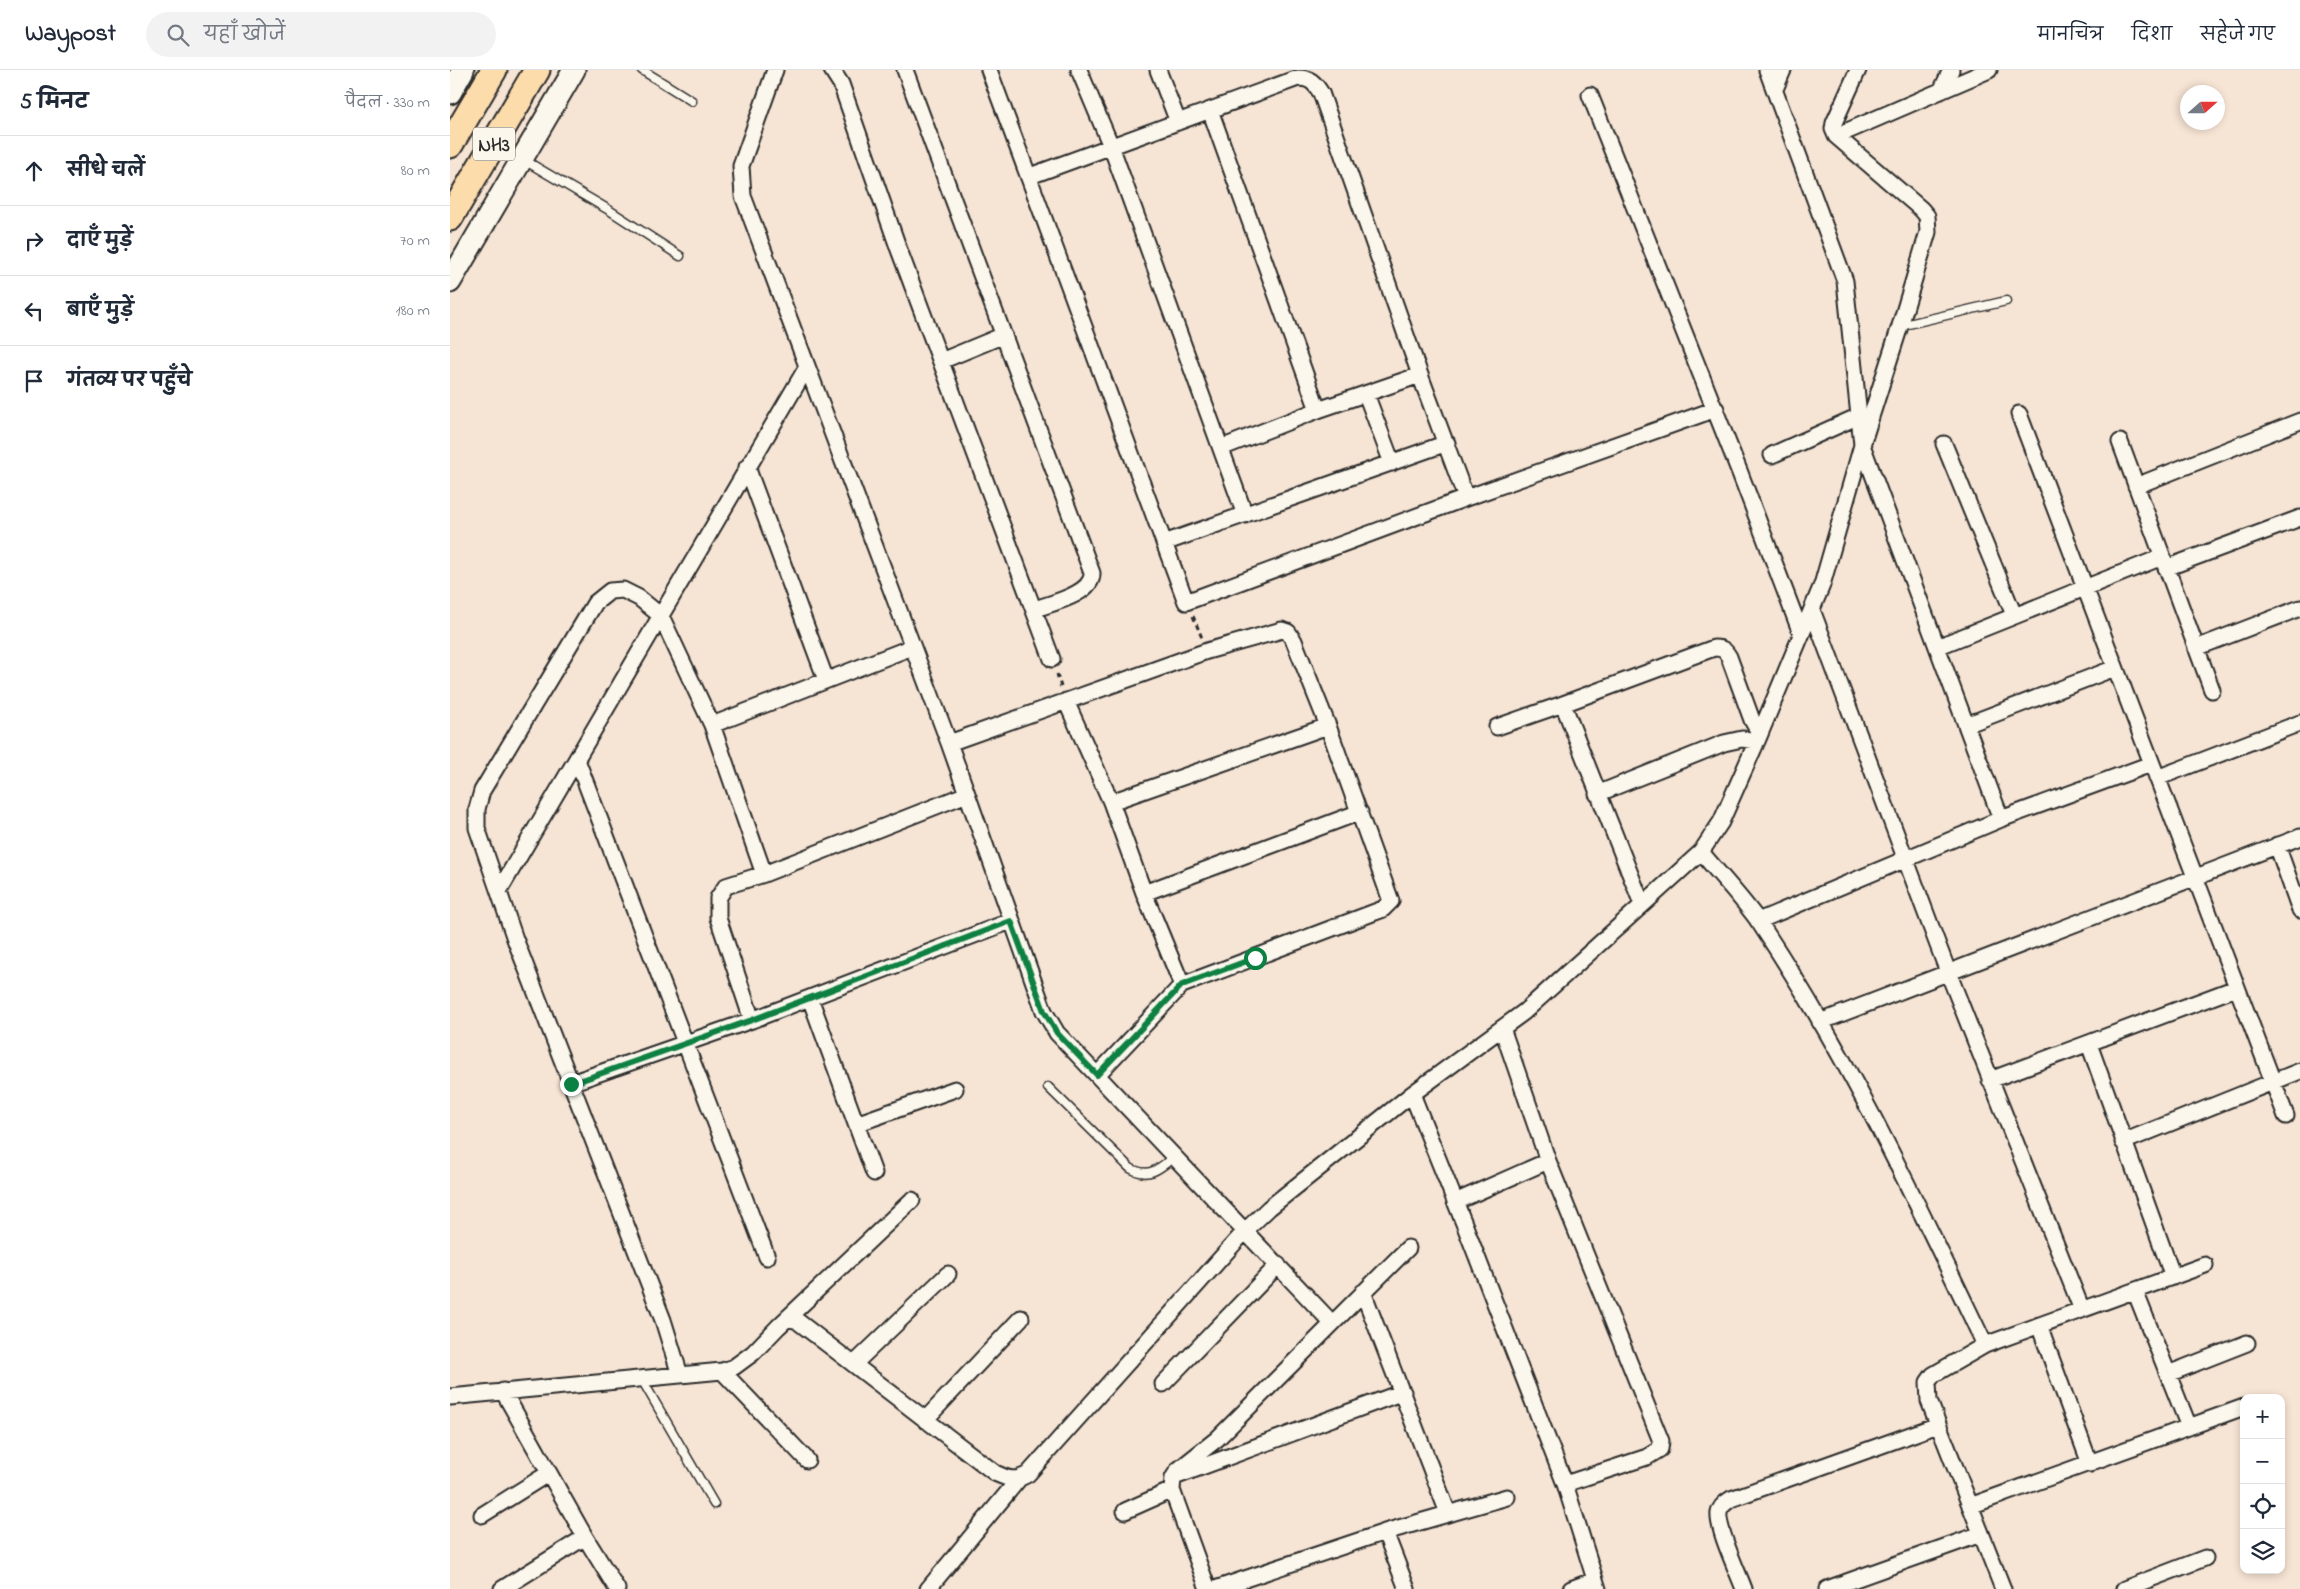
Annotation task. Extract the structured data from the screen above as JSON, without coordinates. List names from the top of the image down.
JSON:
{
  "streets": {
    "highway": ["NH3"]
  },
  "north": "right",
  "page": {
    "header": "Waypost",
    "search": "यहाँ खोजें",
    "nav": ["मानचित्र", "दिशा", "सहेजे गए"],
    "heading": ["5 मिनट", "पैदल · 330 m"],
    "list": [
      ["सीधे चलें", "80 m"],
      ["दाएँ मुड़ें", "70 m"],
      ["बाएँ मुड़ें", "180 m"],
      "गंतव्य पर पहुँचे"
    ],
    "map_buttons": ["+", "−"]
  }
}
